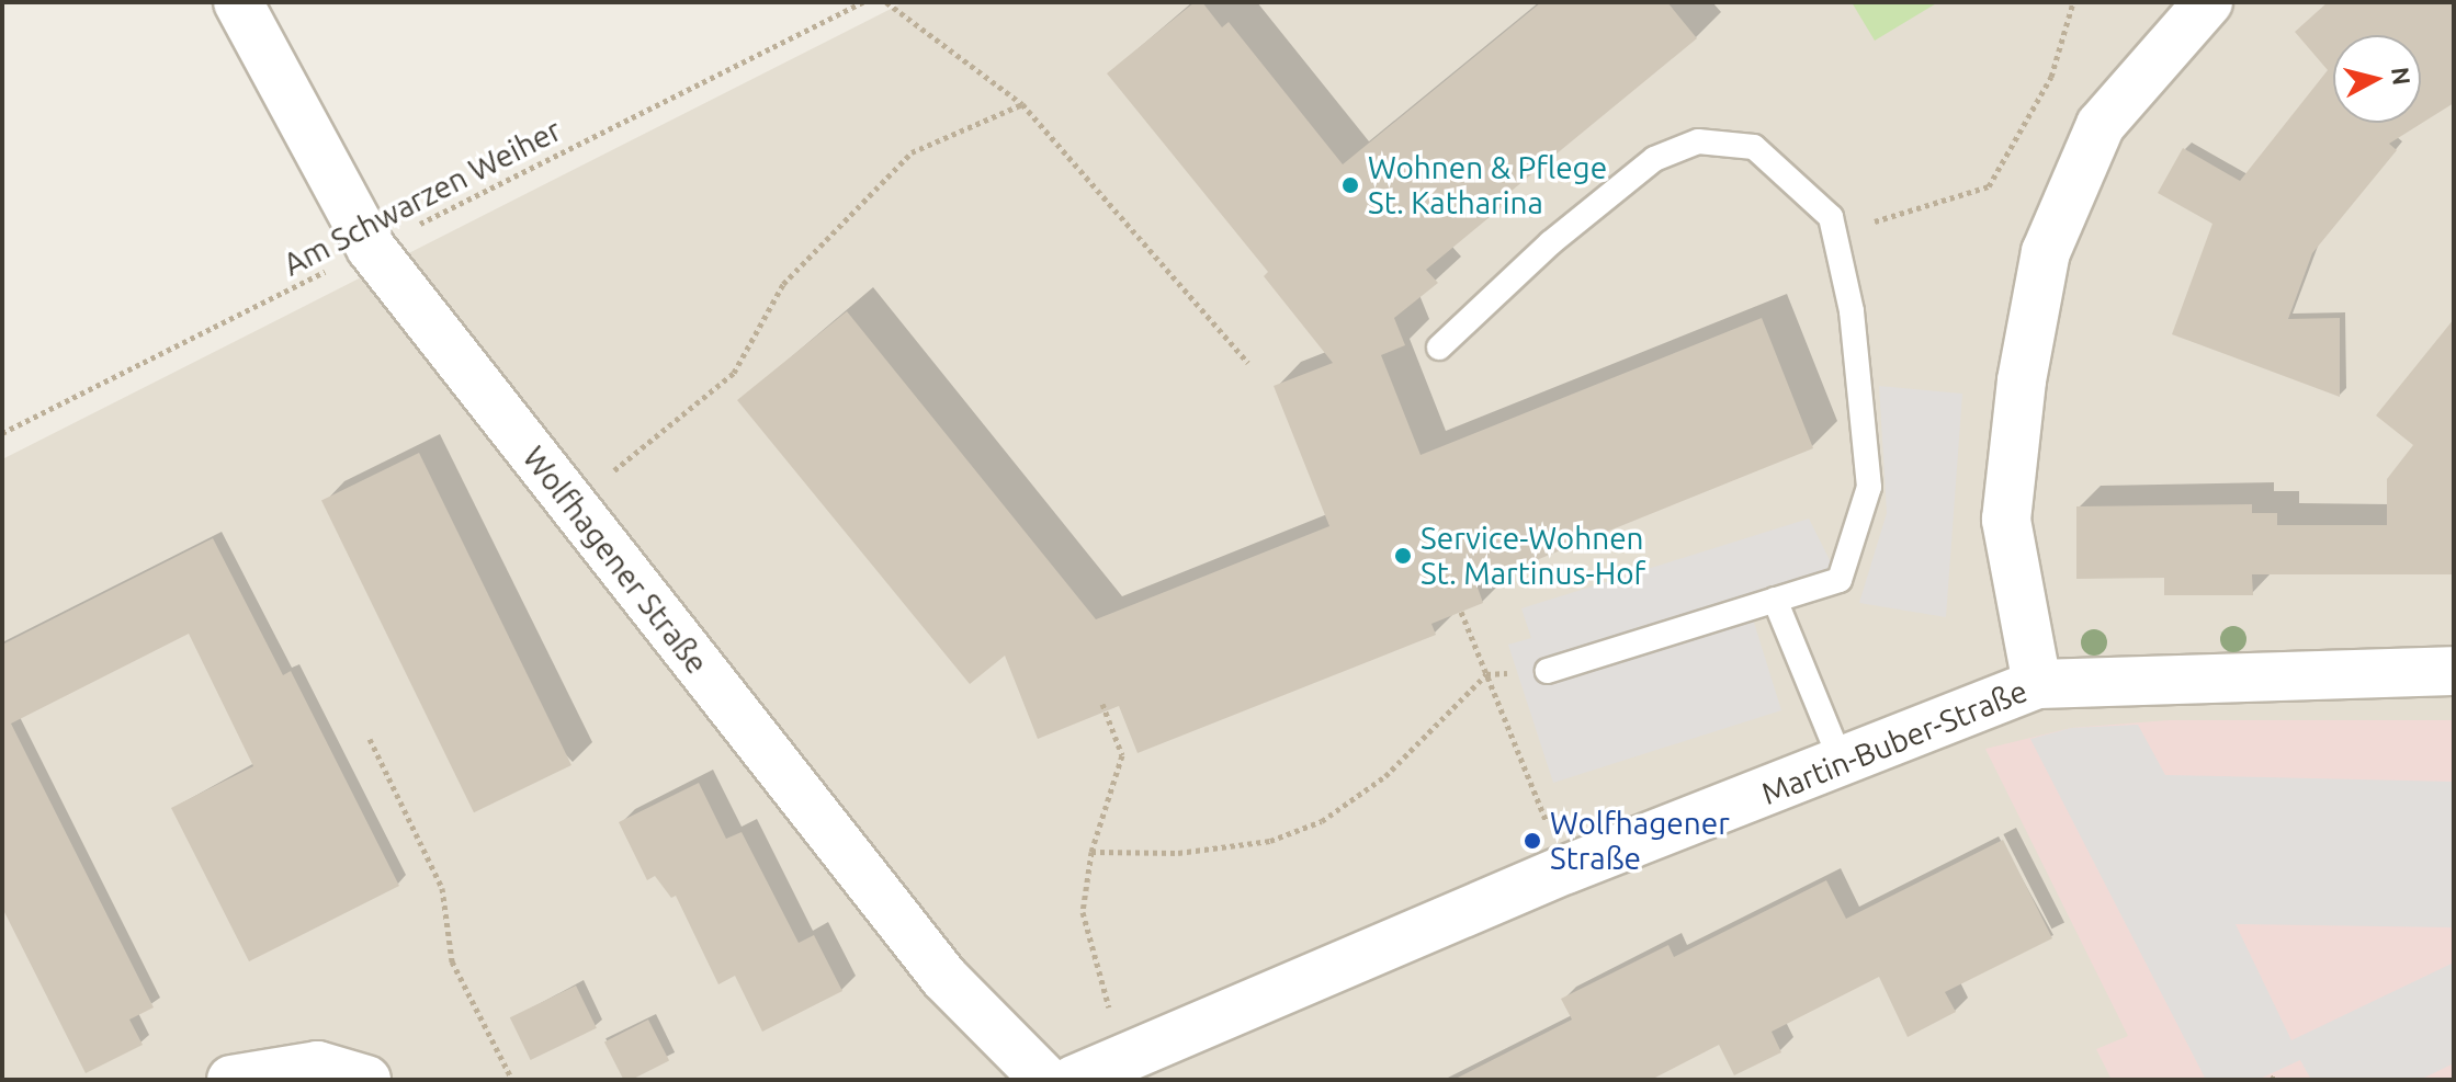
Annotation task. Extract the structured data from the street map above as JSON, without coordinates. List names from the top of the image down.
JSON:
{
  "streets": {
    "street": ["Wolfhagener Straße", "Martin-Buber-Straße"],
    "path": ["Am Schwarzen Weiher"]
  },
  "crossings": [
    ["Am Schwarzen Weiher", "Wolfhagener Straße"]
  ],
  "places": ["Wohnen & Pflege St. Katharina", "Service-Wohnen St. Martinus-Hof", "Wolfhagener Straße"],
  "north": "right"
}
